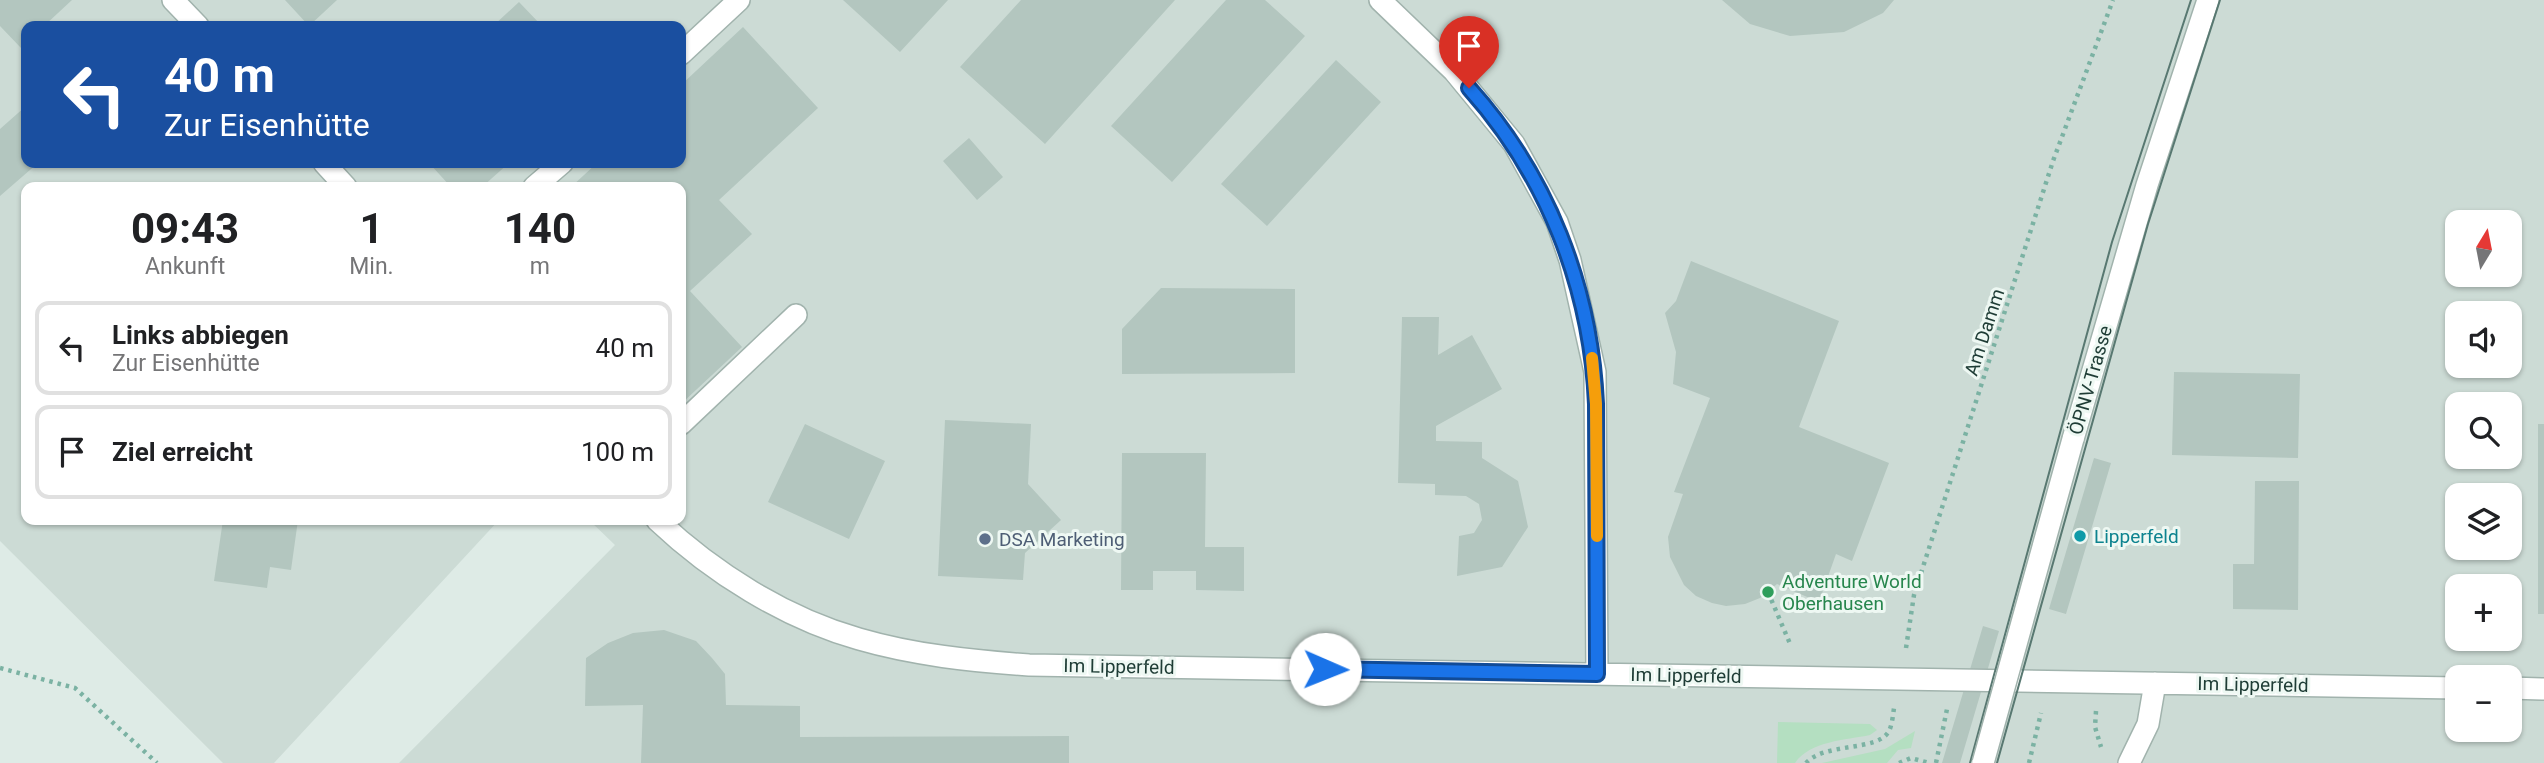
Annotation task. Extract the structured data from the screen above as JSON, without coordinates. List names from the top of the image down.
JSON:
{
  "streets": {
    "street": ["ÖPNV-Trasse", "Im Lipperfeld"],
    "path": ["Am Damm"]
  },
  "crossings": [
    ["Am Damm", "Im Lipperfeld"]
  ],
  "places": ["Lipperfeld", "DSA Marketing", "Adventure World Oberhausen"],
  "north": "top",
  "page": {
    "turn": ["40 m", "Zur Eisenhütte"],
    "eta": [
      "09:43",
      "Ankunft",
      "1",
      "Min.",
      "140",
      "m"
    ],
    "map_buttons": ["+", "−"],
    "list": [
      {
        "name": "Links abbiegen",
        "note": "Zur Eisenhütte",
        "value": "40 m"
      },
      {
        "name": "Ziel erreicht",
        "value": "100 m"
      }
    ]
  }
}
